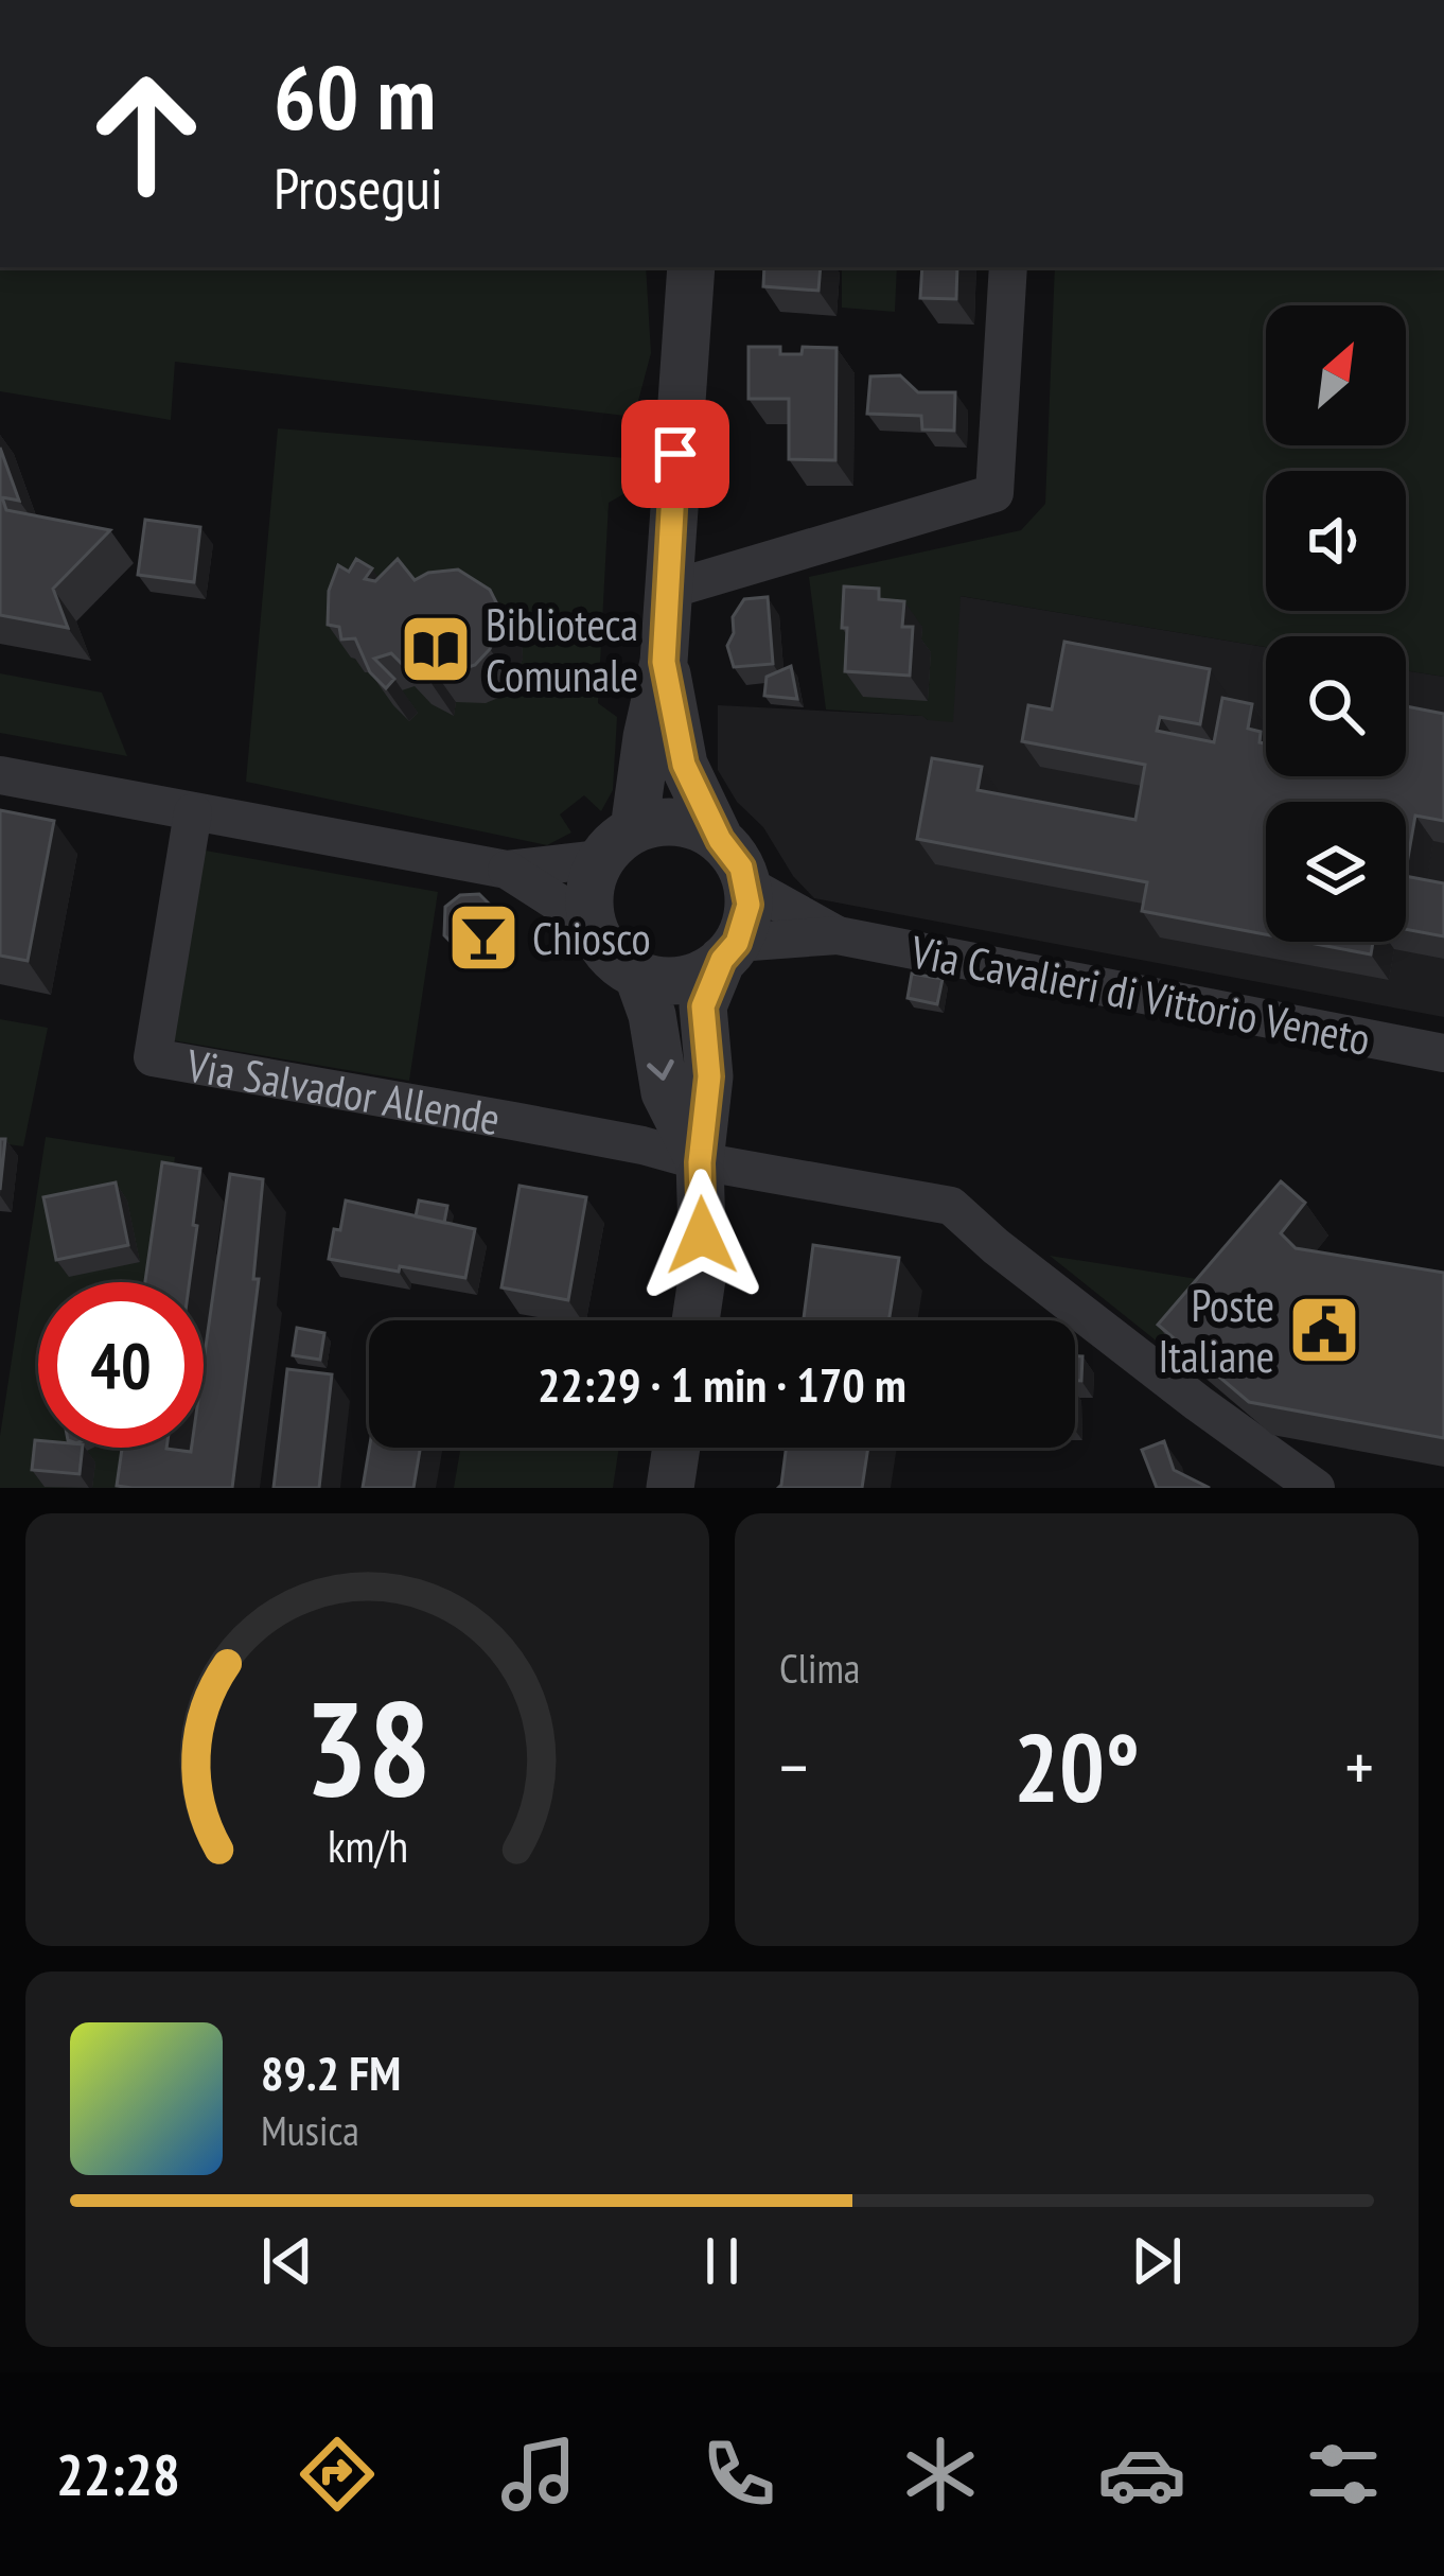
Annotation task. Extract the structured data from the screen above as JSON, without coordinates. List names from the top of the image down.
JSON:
{
  "streets": {
    "street": ["Via Cavalieri di Vittorio Veneto", "Via Salvador Allende"]
  },
  "places": {
    "library": ["Biblioteca Comunale"],
    "bar": ["Chiosco"],
    "public building": ["Poste Italiane"]
  },
  "north": "top right",
  "page": {
    "turn": ["60 m", "Prosegui"],
    "limit": "40",
    "trip": "22:29 · 1 min · 170 m",
    "tile": "Clima",
    "heat": ["−", "20°", "+"],
    "song": ["89.2 FM", "Musica"],
    "tabs": "22:28",
    "gauge": ["38", "km/h"]
  }
}
